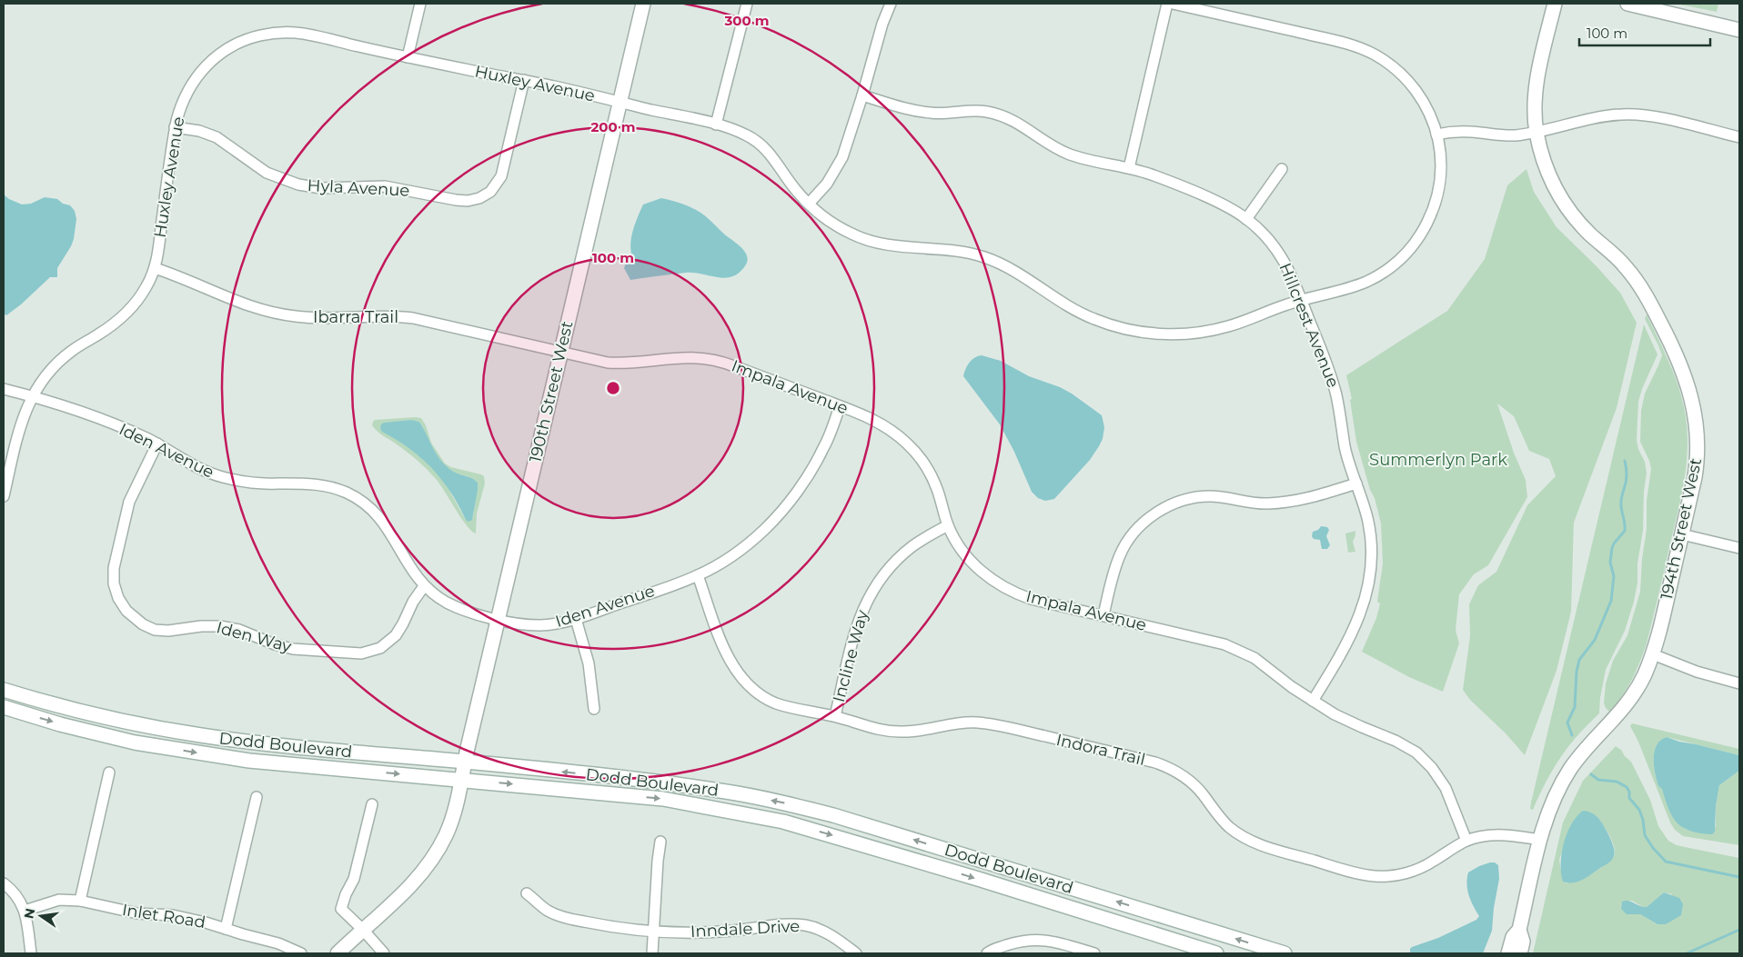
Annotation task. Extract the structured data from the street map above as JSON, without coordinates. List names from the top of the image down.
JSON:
{
  "streets": {
    "main road": ["190th Street West", "194th Street West", "Dodd Boulevard"],
    "street": [
      "Huxley Avenue",
      "Hyla Avenue",
      "Ibarra Trail",
      "Hillcrest Avenue",
      "Impala Avenue",
      "Iden Avenue",
      "Iden Way",
      "Incline Way",
      "Indora Trail",
      "Inlet Road",
      "Inndale Drive"
    ]
  },
  "crossings": [
    ["Huxley Avenue", "Hyla Avenue"],
    ["Huxley Avenue", "Ibarra Trail"],
    ["Huxley Avenue", "Hillcrest Avenue"],
    ["Huxley Avenue", "190th Street West"],
    ["Huxley Avenue", "Iden Avenue"],
    ["Ibarra Trail", "Impala Avenue"],
    ["Ibarra Trail", "190th Street West"],
    ["Hillcrest Avenue", "Impala Avenue"],
    ["Impala Avenue", "190th Street West"],
    ["Impala Avenue", "Iden Avenue"],
    ["Impala Avenue", "Incline Way"],
    ["Impala Avenue", "Indora Trail"],
    ["190th Street West", "Iden Avenue"],
    ["190th Street West", "Dodd Boulevard"],
    ["Iden Avenue", "Iden Way"],
    ["Iden Avenue", "Indora Trail"],
    ["194th Street West", "Indora Trail"],
    ["Incline Way", "Indora Trail"]
  ],
  "parks": ["Summerlyn Park"],
  "scale_bar": "100 m",
  "north": "left",
  "rings": ["300 m", "200 m", "100 m"]
}
